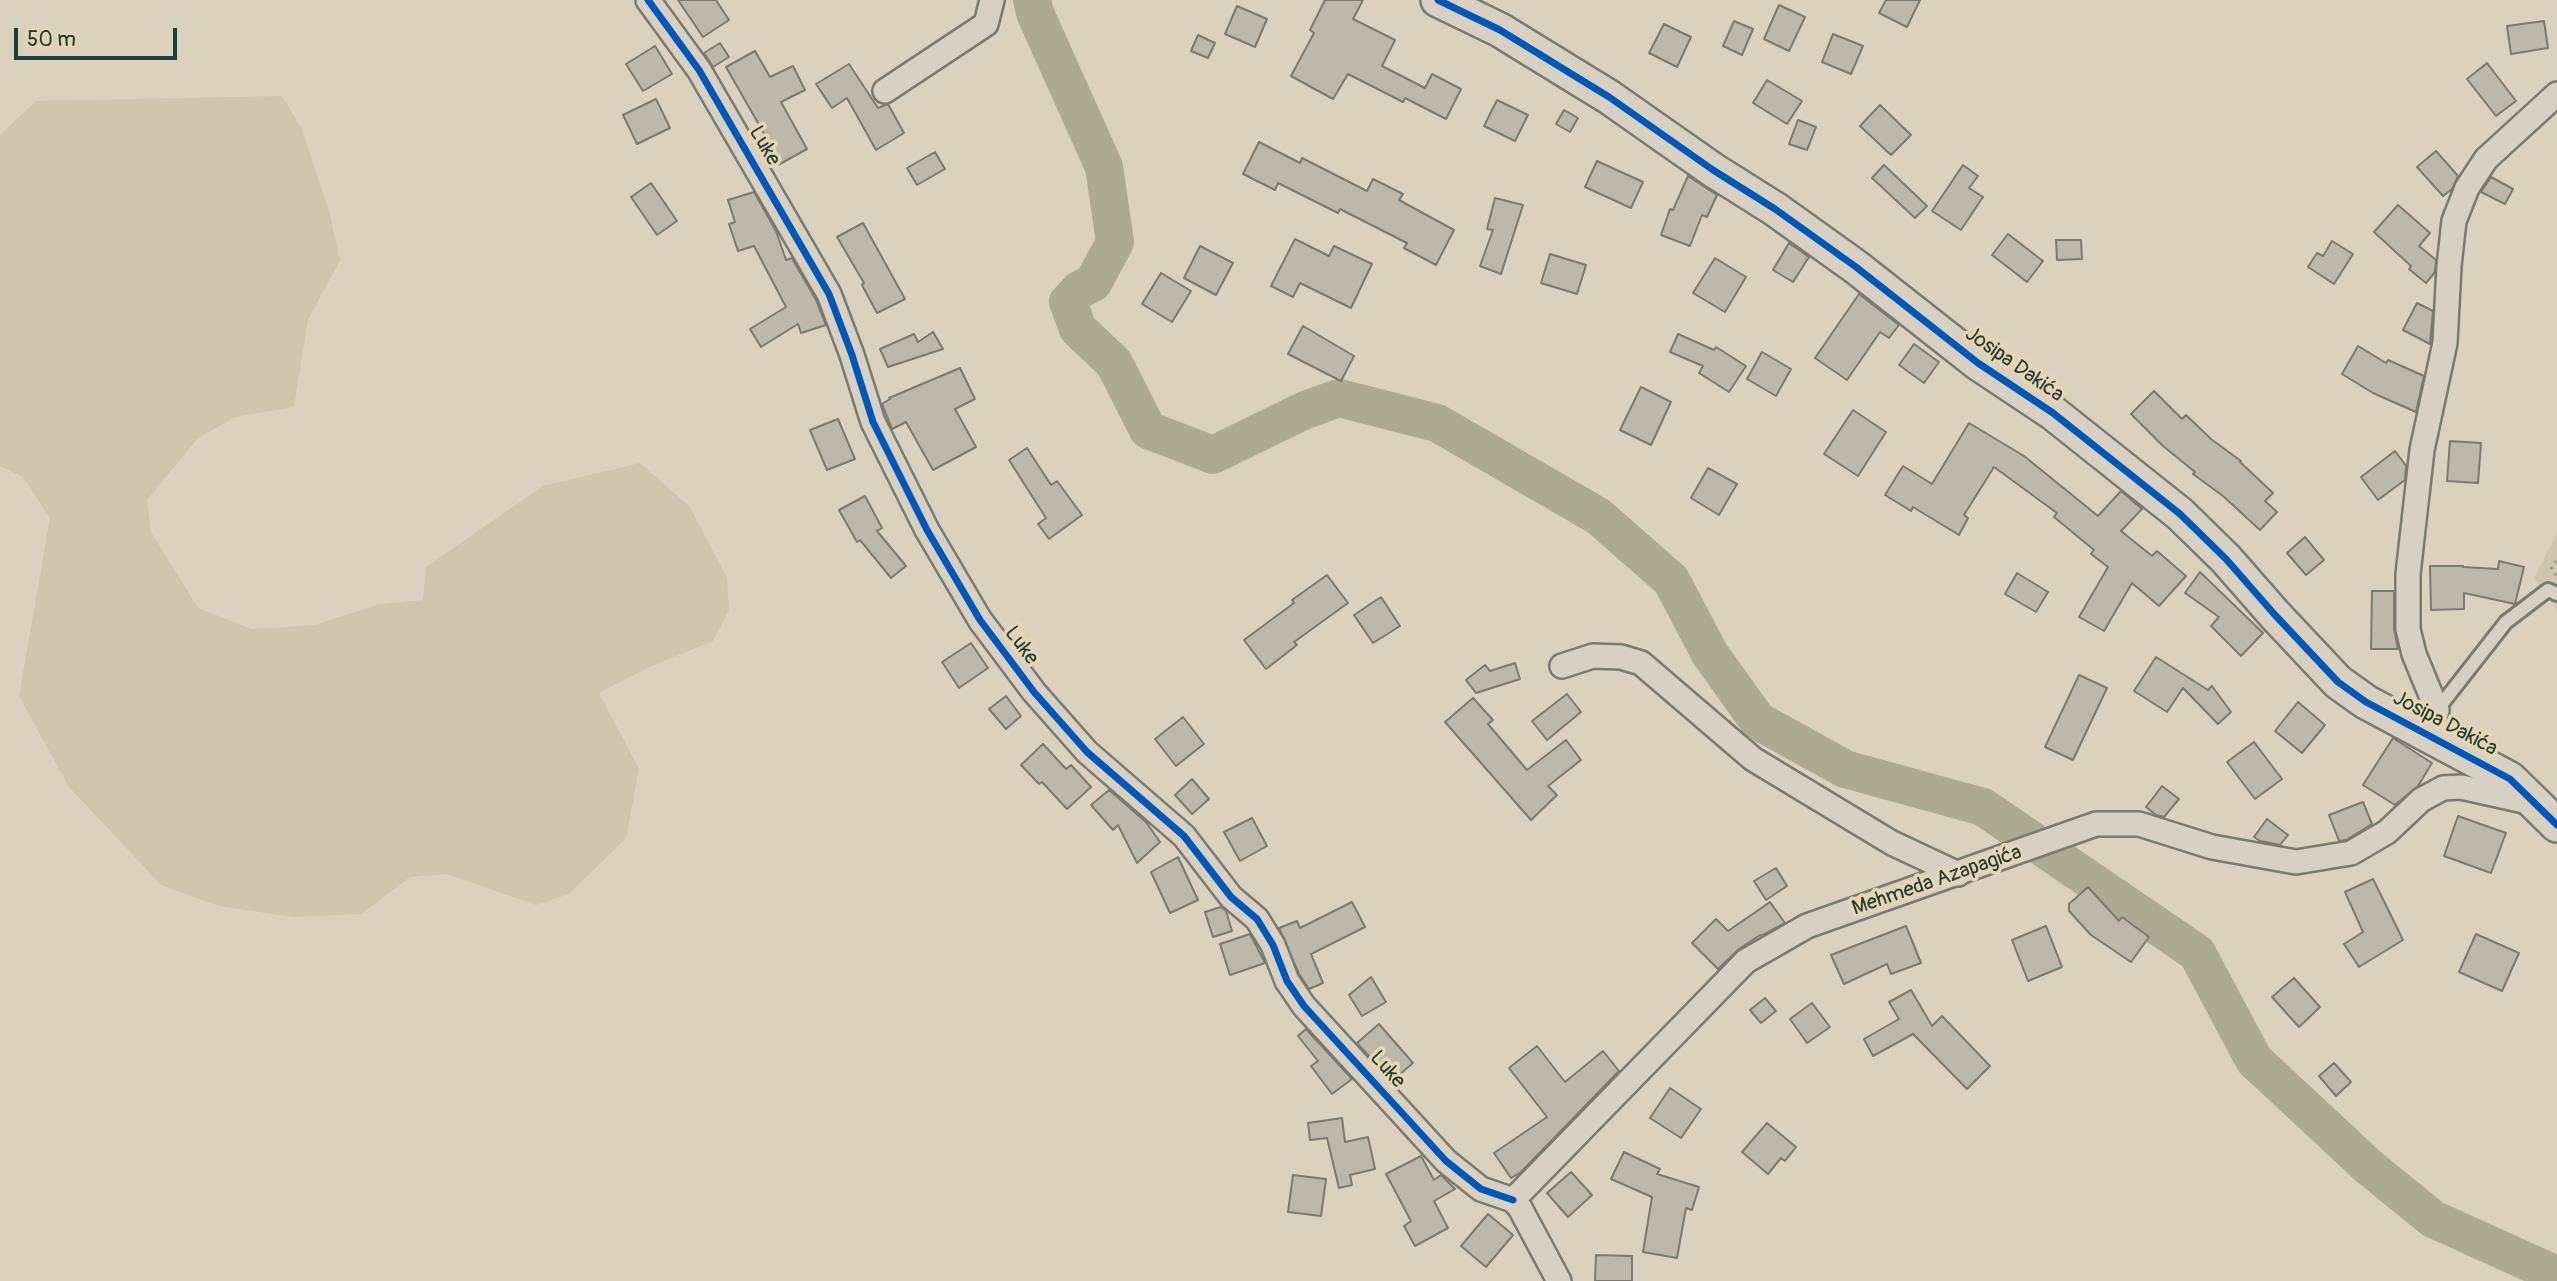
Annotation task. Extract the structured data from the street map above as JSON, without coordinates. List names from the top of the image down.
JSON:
{
  "streets": {
    "main road": ["Josipa Dakića"],
    "street": ["Luke", "Mehmeda Azapagića"]
  },
  "crossings": [
    ["Luke", "Mehmeda Azapagića"],
    ["Josipa Dakića", "Mehmeda Azapagića"]
  ],
  "scale_bar": "50 m"
}
